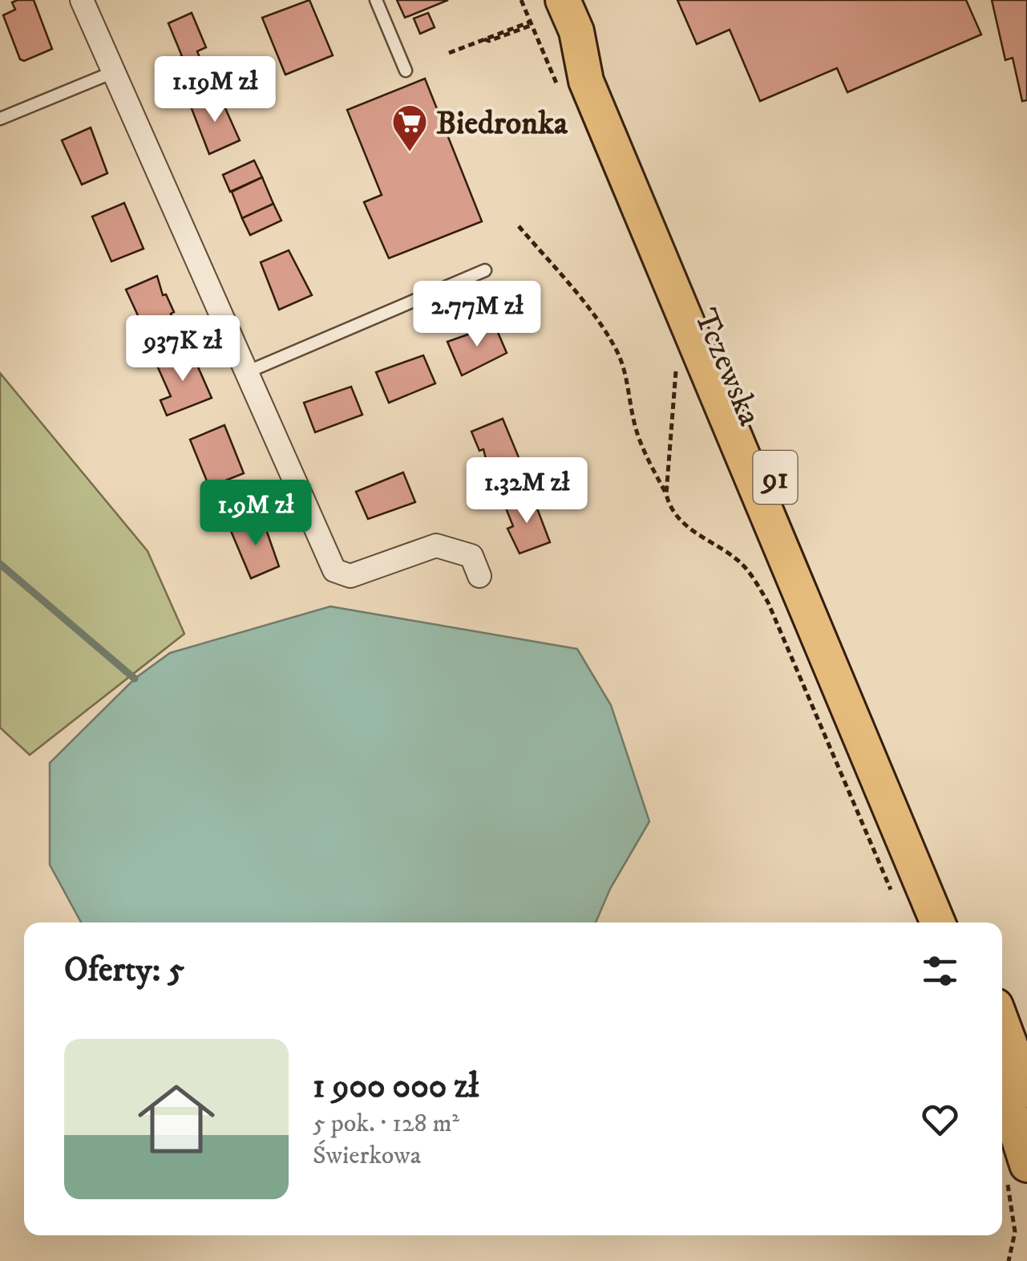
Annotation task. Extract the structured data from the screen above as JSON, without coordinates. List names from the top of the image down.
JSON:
{
  "streets": {
    "main road": ["Tczewska", "91"]
  },
  "places": {
    "supermarket": ["Biedronka"]
  },
  "page": {
    "price": [
      "1.19M zł",
      "2.77M zł",
      "937K zł",
      "1.32M zł",
      "1.9M zł"
    ],
    "heading": "Oferty: 5",
    "list": [
      {
        "name": "1 900 000 zł",
        "note": "5 pok. · 128 m² · Świerkowa"
      }
    ]
  }
}
